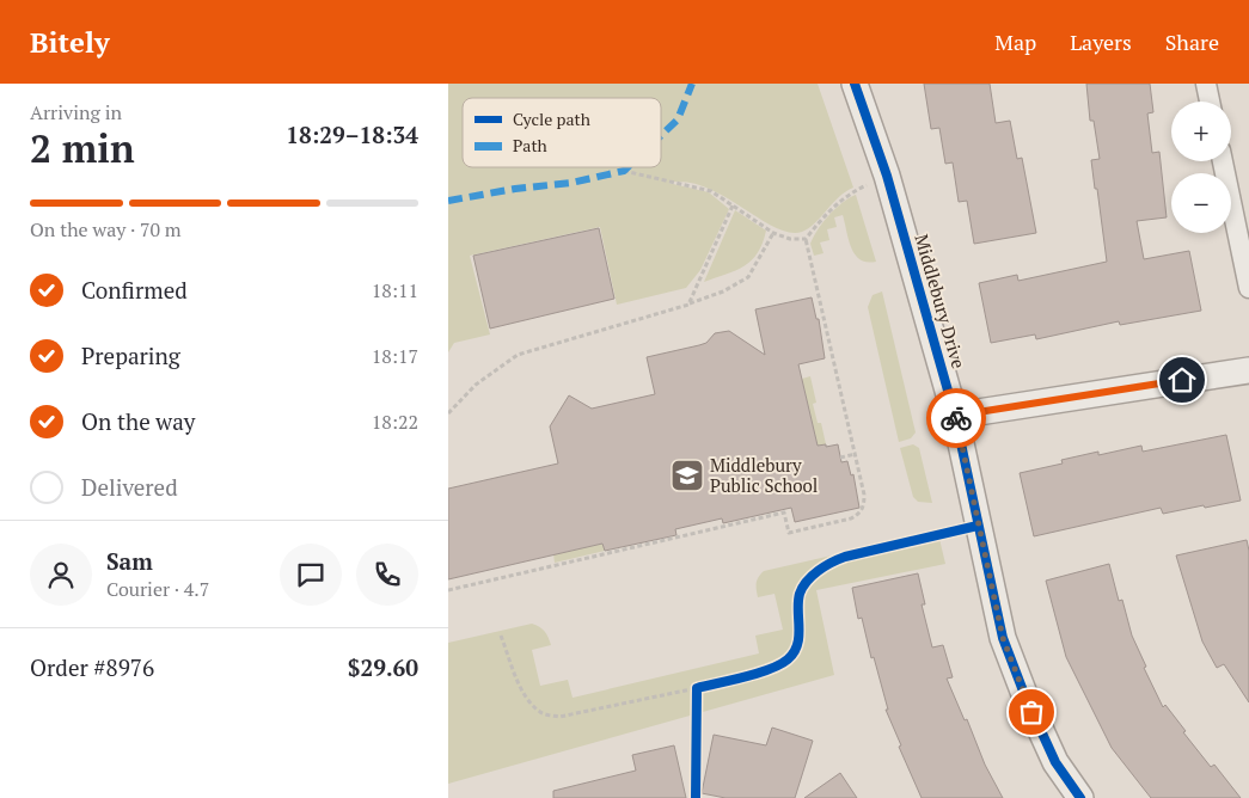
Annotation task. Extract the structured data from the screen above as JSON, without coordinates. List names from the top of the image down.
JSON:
{
  "streets": {
    "street": ["Middlebury Drive"]
  },
  "places": {
    "school or university": ["Middlebury Public School"]
  },
  "legend": ["Cycle path", "Path"],
  "page": {
    "header": "Bitely",
    "nav": ["Map", "Layers", "Share"],
    "heading": ["2 min", "Arriving in", "18:29–18:34"],
    "panel": [
      "Sam",
      "Courier · 4.7",
      "Order #8976",
      "$29.60"
    ],
    "map_buttons": ["+", "−"],
    "bar": "On the way · 70 m",
    "list": [
      ["Confirmed", "18:11"],
      ["Preparing", "18:17"],
      ["On the way", "18:22"],
      "Delivered"
    ]
  }
}
